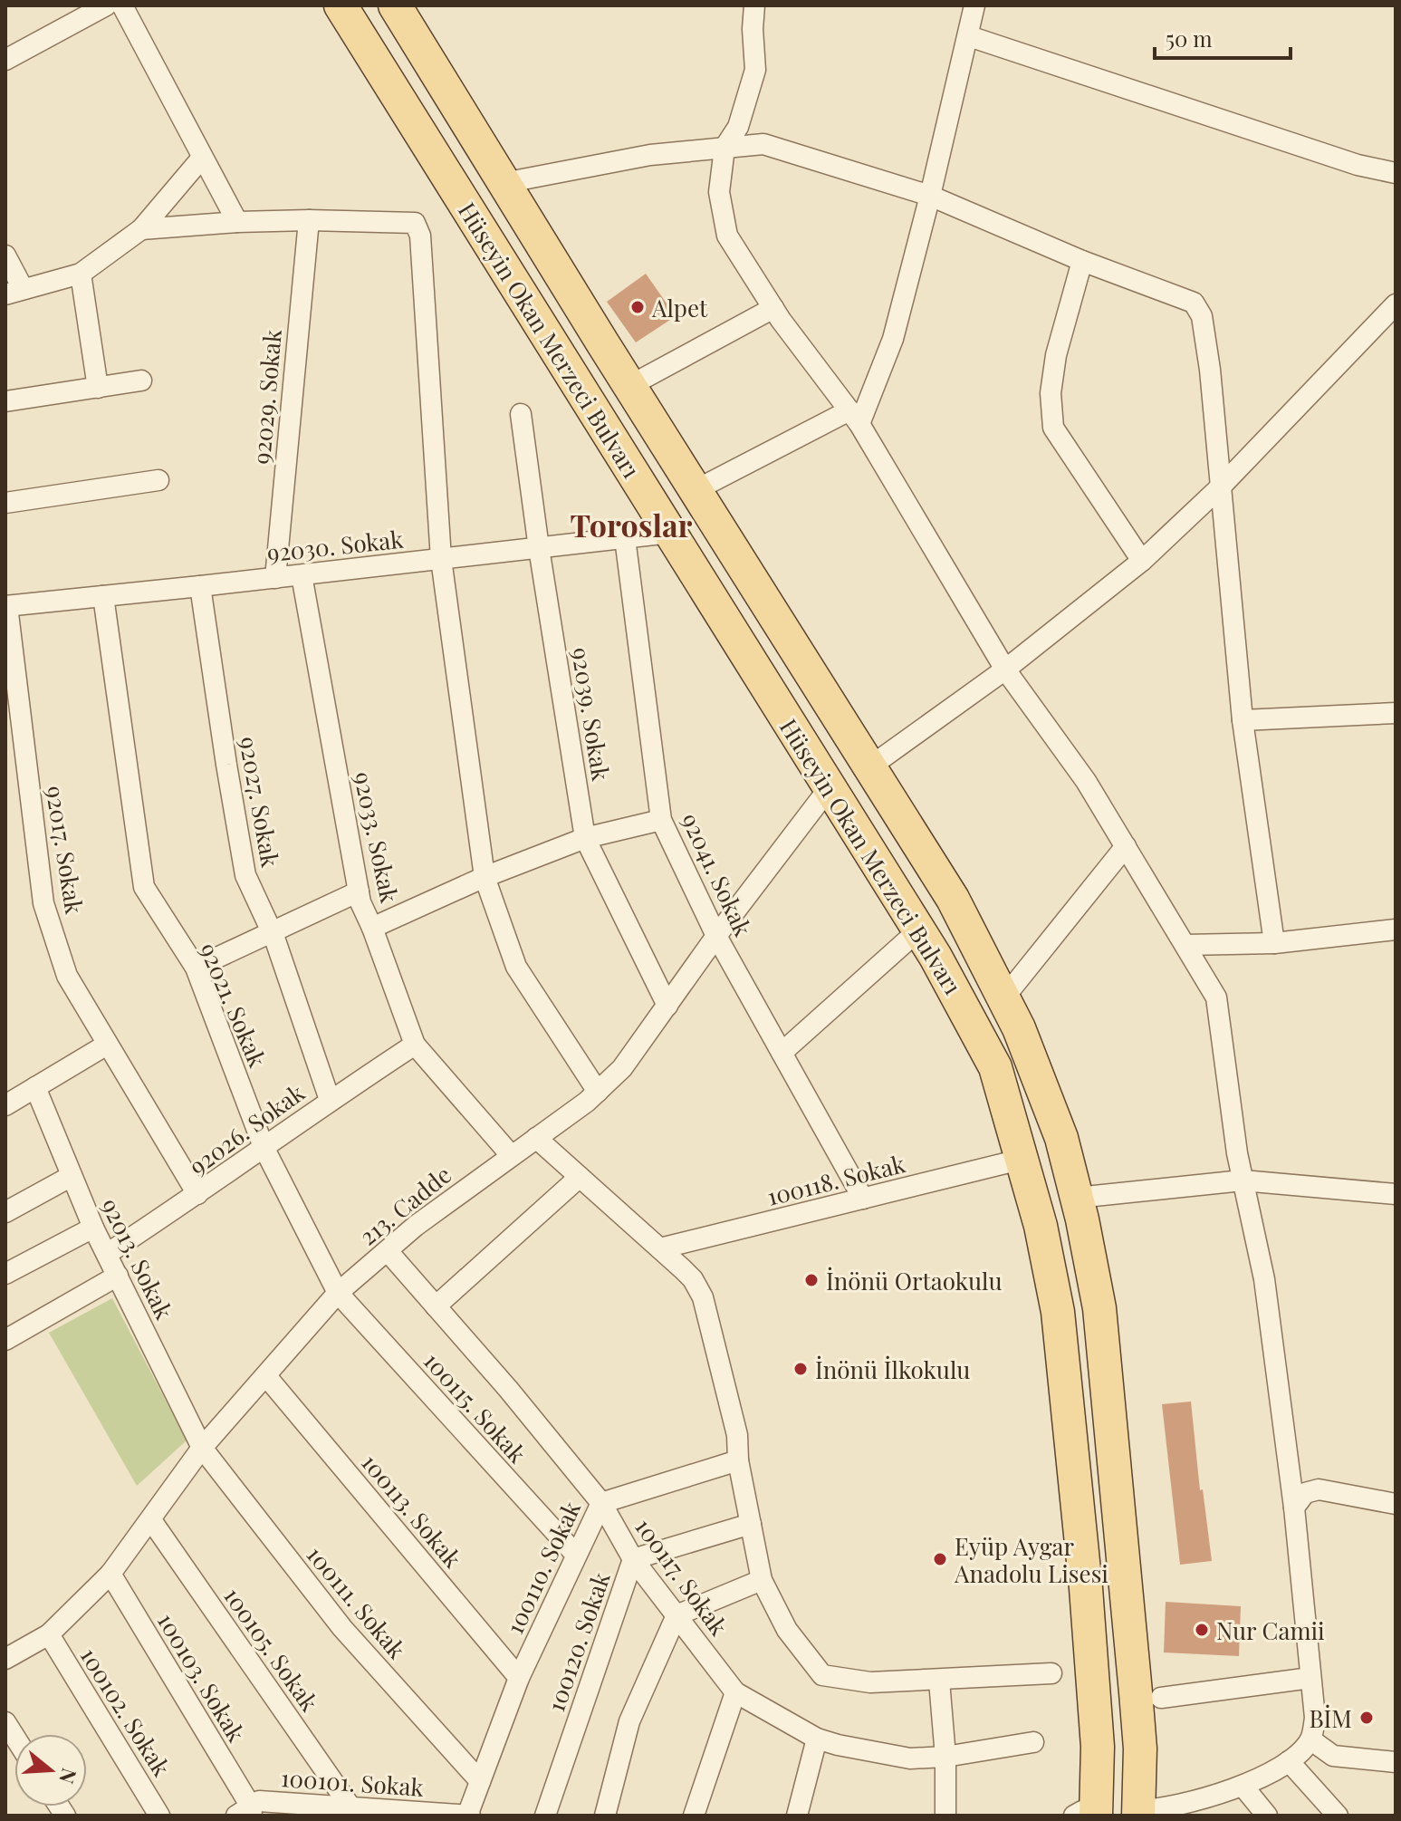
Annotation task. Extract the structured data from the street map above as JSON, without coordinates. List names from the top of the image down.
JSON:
{
  "streets": {
    "main road": ["Hüseyin Okan Merzeci Bulvarı"],
    "street": [
      "92029. Sokak",
      "92030. Sokak",
      "92039. Sokak",
      "92027. Sokak",
      "92033. Sokak",
      "92017. Sokak",
      "92041. Sokak",
      "92021. Sokak",
      "92026. Sokak",
      "100118. Sokak",
      "213. Cadde",
      "92013. Sokak",
      "100115. Sokak",
      "100113. Sokak",
      "100110. Sokak",
      "100117. Sokak",
      "100111. Sokak",
      "100120. Sokak",
      "100105. Sokak",
      "100103. Sokak",
      "100102. Sokak",
      "100101. Sokak"
    ]
  },
  "crossings": [
    ["Hüseyin Okan Merzeci Bulvarı", "92030. Sokak"],
    ["Hüseyin Okan Merzeci Bulvarı", "100118. Sokak"],
    ["Hüseyin Okan Merzeci Bulvarı", "213. Cadde"],
    ["92029. Sokak", "92030. Sokak"],
    ["92030. Sokak", "92039. Sokak"],
    ["92030. Sokak", "92027. Sokak"],
    ["92030. Sokak", "92033. Sokak"],
    ["92030. Sokak", "92017. Sokak"],
    ["92030. Sokak", "92041. Sokak"],
    ["92030. Sokak", "92021. Sokak"],
    ["92039. Sokak", "213. Cadde"],
    ["92027. Sokak", "92026. Sokak"],
    ["92033. Sokak", "92026. Sokak"],
    ["92033. Sokak", "213. Cadde"],
    ["92017. Sokak", "92026. Sokak"],
    ["92041. Sokak", "100118. Sokak"],
    ["92041. Sokak", "213. Cadde"],
    ["92021. Sokak", "92026. Sokak"],
    ["92021. Sokak", "213. Cadde"],
    ["92021. Sokak", "100115. Sokak"],
    ["92026. Sokak", "92013. Sokak"],
    ["213. Cadde", "92013. Sokak"],
    ["213. Cadde", "100115. Sokak"],
    ["213. Cadde", "100113. Sokak"],
    ["213. Cadde", "100117. Sokak"],
    ["213. Cadde", "100111. Sokak"],
    ["213. Cadde", "100105. Sokak"],
    ["213. Cadde", "100103. Sokak"],
    ["213. Cadde", "100102. Sokak"],
    ["92013. Sokak", "100111. Sokak"],
    ["100115. Sokak", "100110. Sokak"],
    ["100113. Sokak", "100110. Sokak"],
    ["100110. Sokak", "100117. Sokak"],
    ["100110. Sokak", "100111. Sokak"],
    ["100110. Sokak", "100101. Sokak"],
    ["100117. Sokak", "100120. Sokak"],
    ["100105. Sokak", "100101. Sokak"],
    ["100103. Sokak", "100101. Sokak"]
  ],
  "districts": ["Toroslar"],
  "places": [
    "Alpet",
    "İnönü Ortaokulu",
    "İnönü İlkokulu",
    "Eyüp Aygar Anadolu Lisesi",
    "Nur Camii",
    "BİM"
  ],
  "scale_bar": "50 m",
  "north": "right"
}
